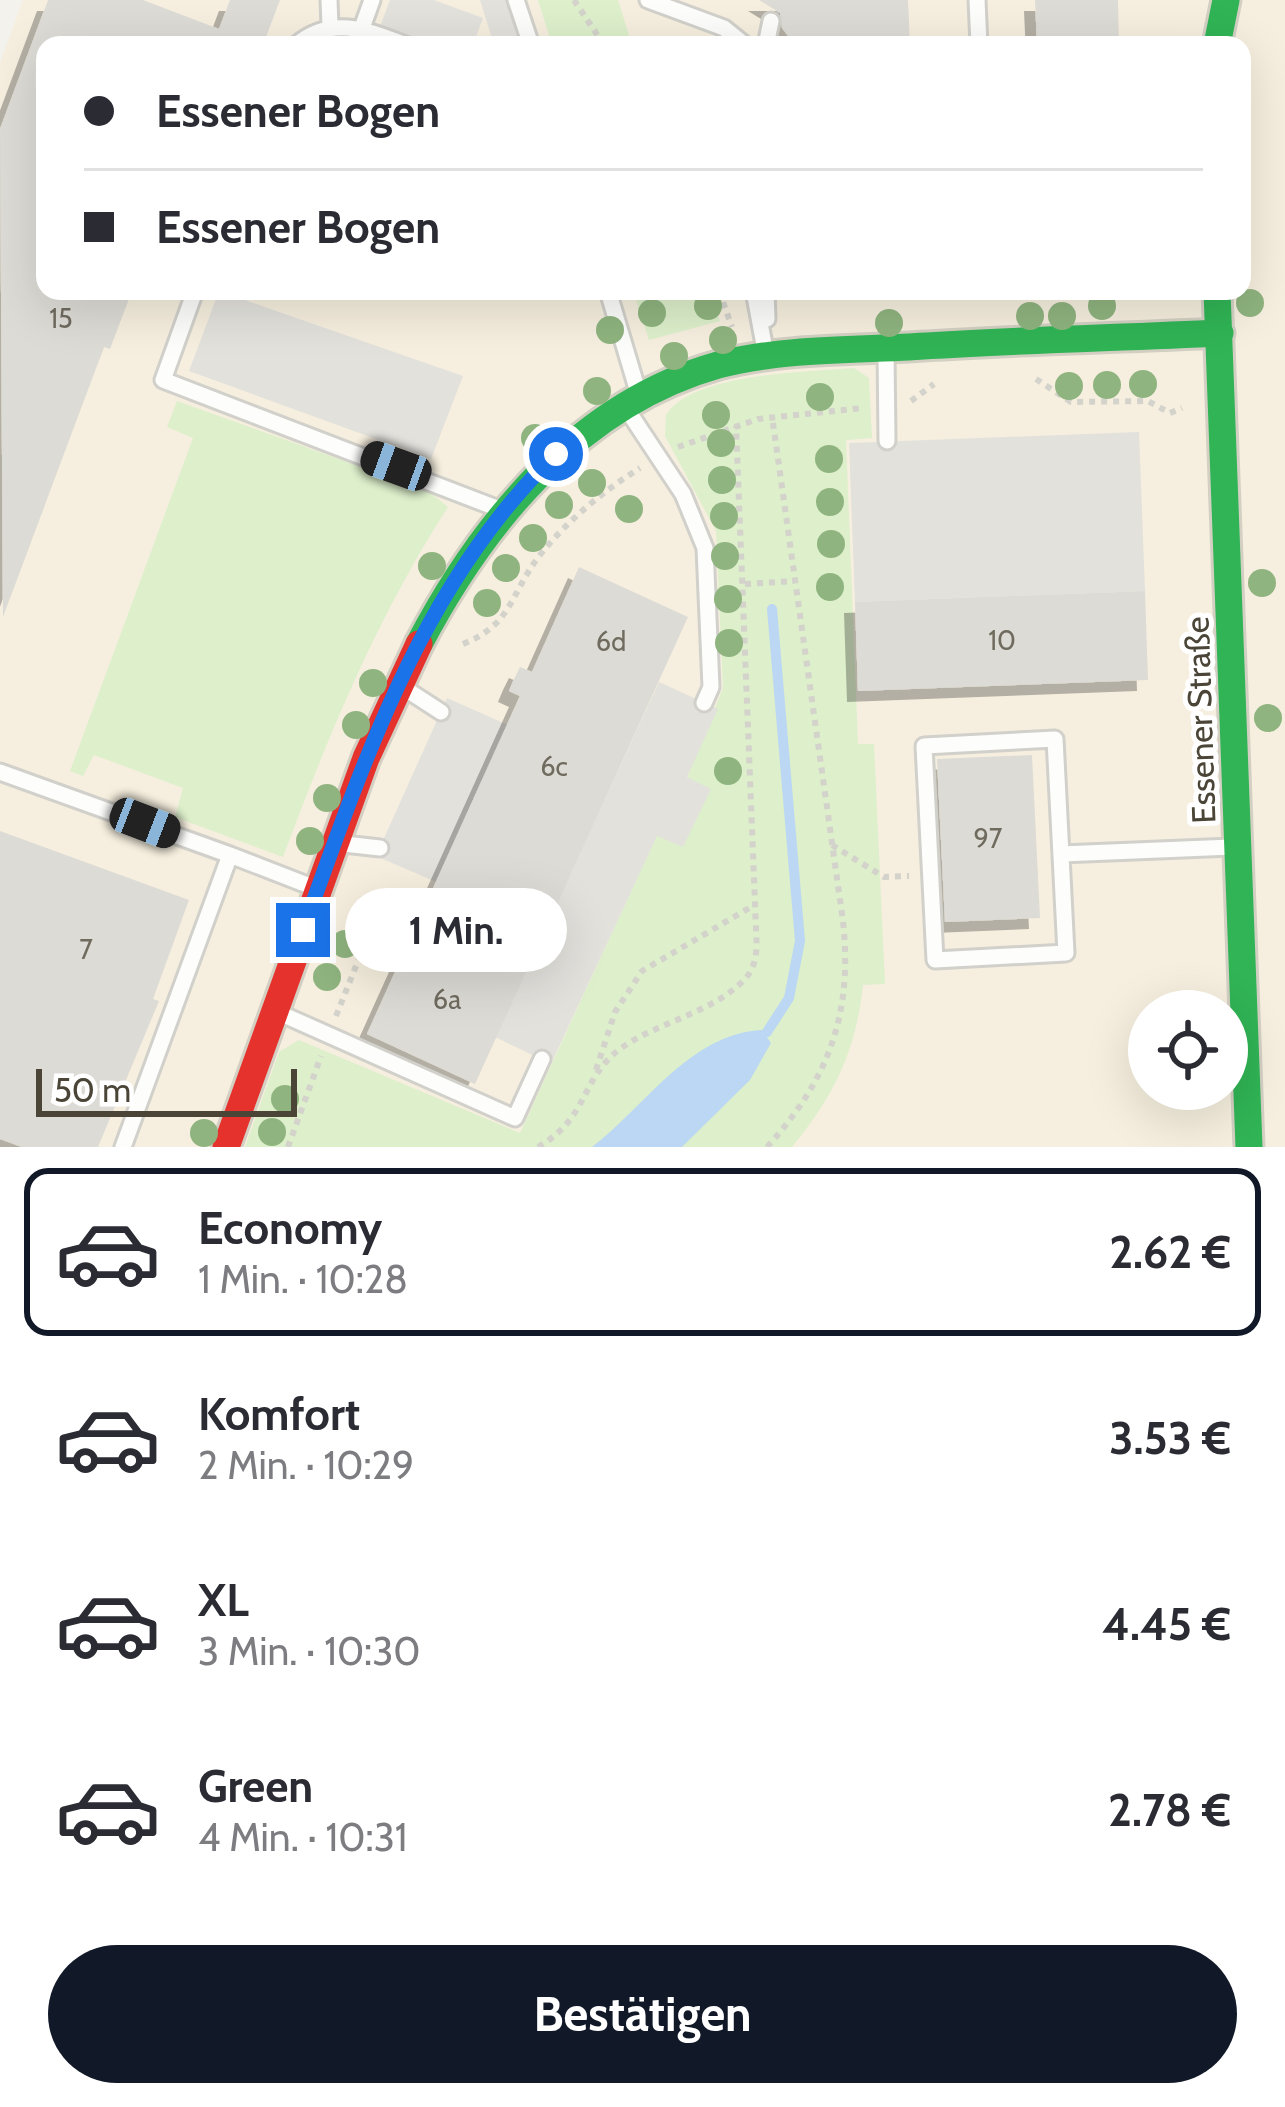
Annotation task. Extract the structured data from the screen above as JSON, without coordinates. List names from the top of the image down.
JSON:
{
  "streets": {
    "street": ["Essener Straße"]
  },
  "house_numbers": [
    "15",
    "10",
    "6d",
    "6c",
    "97",
    "7",
    "6a"
  ],
  "scale_bar": "50 m",
  "page": {
    "banner": ["Essener Bogen", "Essener Bogen"],
    "bubble": "1 Min.",
    "scale": "50 m",
    "list": [
      {
        "name": "Economy",
        "note": "1 Min. · 10:28",
        "value": "2.62 €"
      },
      {
        "name": "Komfort",
        "note": "2 Min. · 10:29",
        "value": "3.53 €"
      },
      {
        "name": "XL",
        "note": "3 Min. · 10:30",
        "value": "4.45 €"
      },
      {
        "name": "Green",
        "note": "4 Min. · 10:31",
        "value": "2.78 €"
      }
    ],
    "buttons": "Bestätigen"
  }
}
